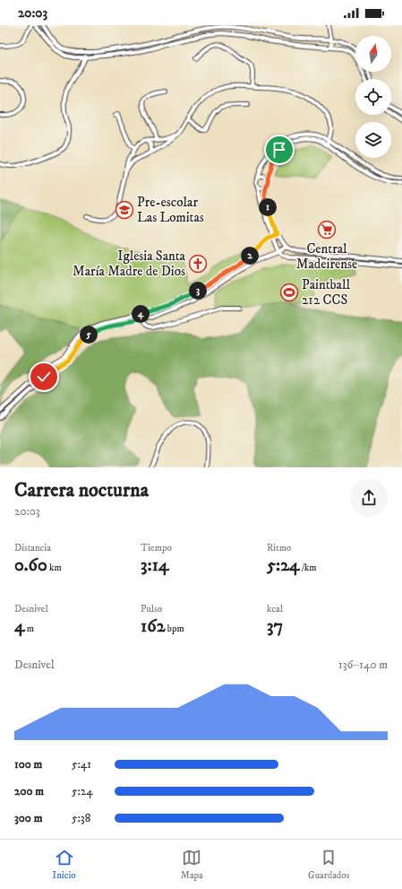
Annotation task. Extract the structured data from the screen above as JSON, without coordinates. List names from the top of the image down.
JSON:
{
  "places": {
    "school or university": ["Pre-escolar Las Lomitas"],
    "supermarket": ["Central Madeirense"],
    "church": ["Iglesia Santa María Madre de Dios"],
    "sports": ["Paintball 212 CCS"]
  },
  "north": "top",
  "page": {
    "status": "20:03",
    "pins": [
      "1",
      "2",
      "3",
      "4",
      "5"
    ],
    "heading": ["Carrera nocturna", "20:03"],
    "stats": [
      ["Distancia", "0.60 km"],
      ["Tiempo", "3:14"],
      ["Ritmo", "5:24 /km"],
      ["Desnivel", "4 m"],
      ["Pulso", "162 bpm"],
      ["kcal", "37"]
    ],
    "chart": ["Desnivel", "136–140 m"],
    "list": [
      {
        "name": "100 m",
        "note": "5:41"
      },
      {
        "name": "200 m",
        "note": "5:24"
      },
      {
        "name": "300 m",
        "note": "5:38"
      }
    ],
    "tabs": ["Inicio", "Mapa", "Guardados"]
  }
}
